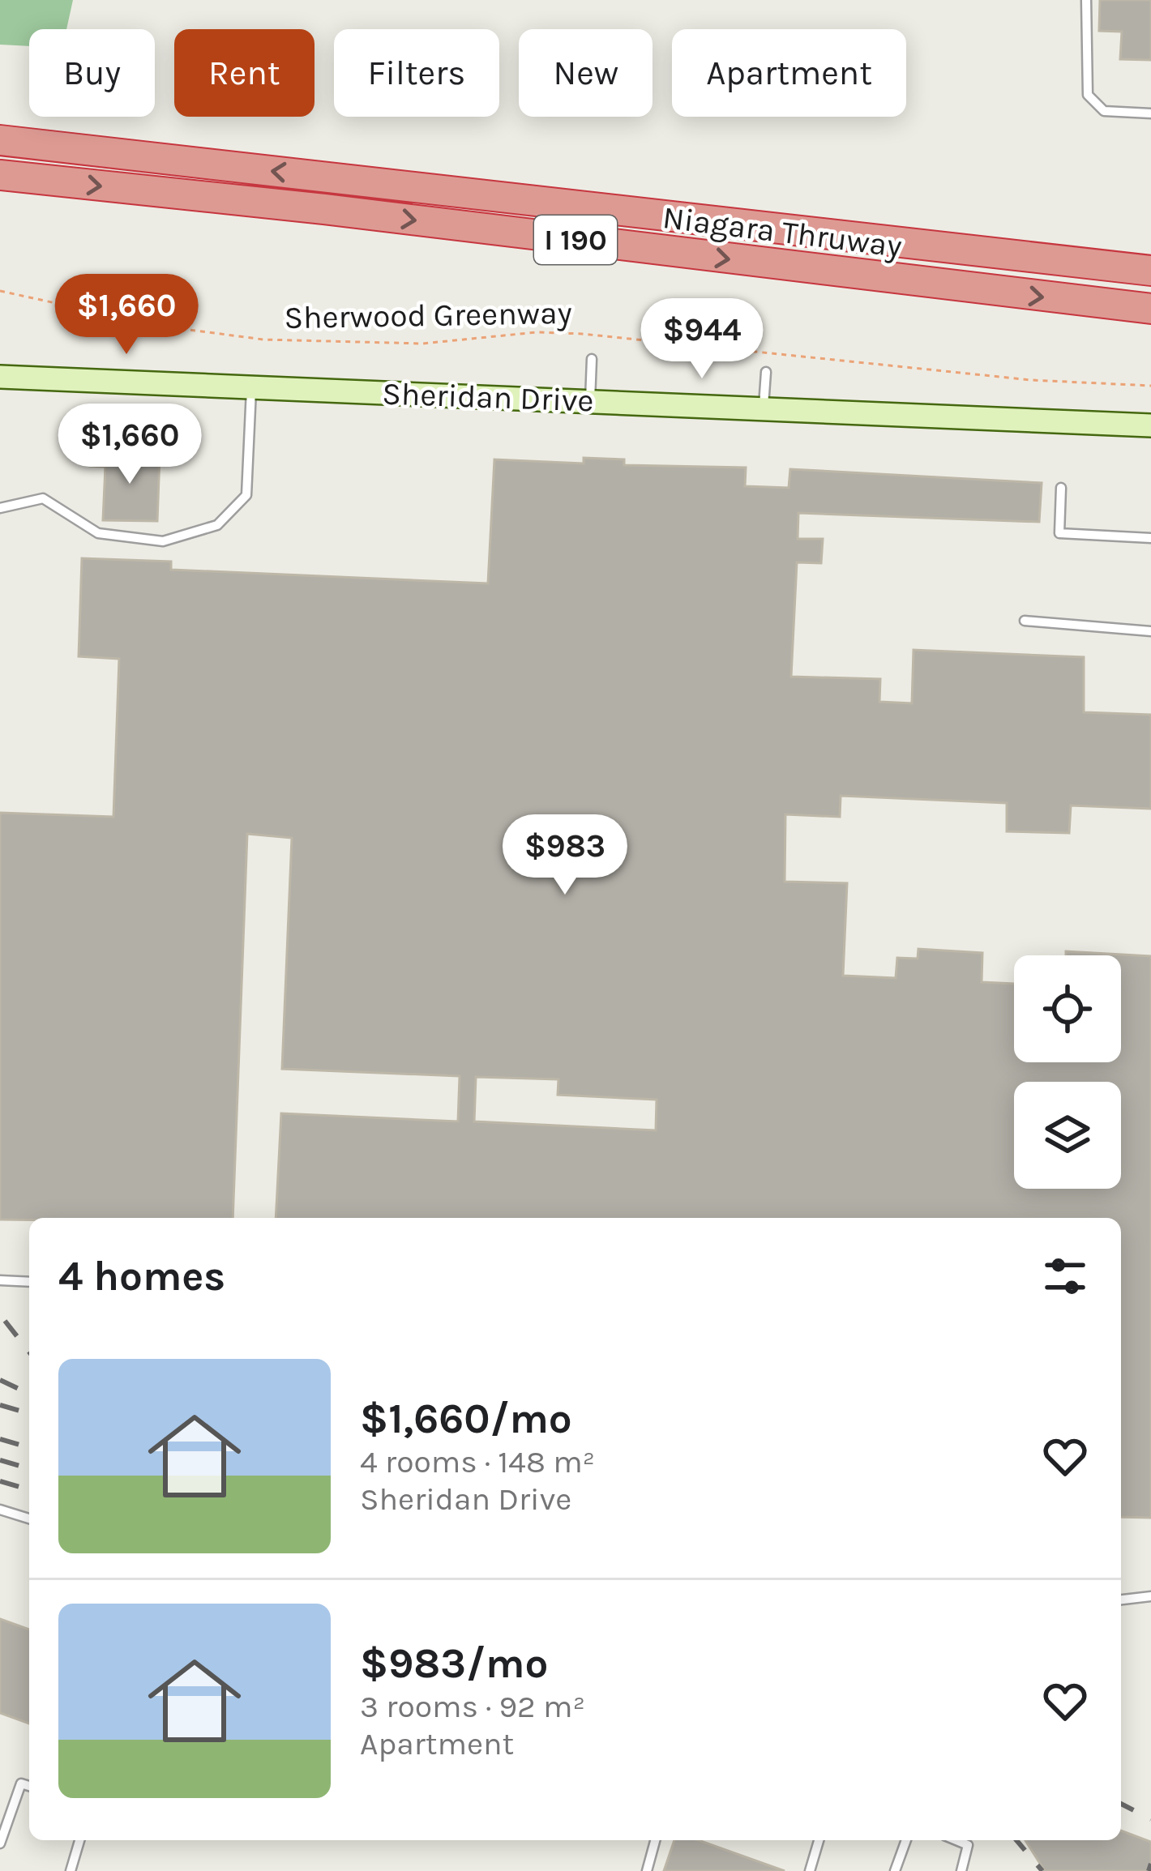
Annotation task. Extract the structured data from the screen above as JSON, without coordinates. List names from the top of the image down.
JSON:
{
  "streets": {
    "highway": ["Niagara Thruway", "I 190"],
    "main road": ["Sheridan Drive"],
    "path": ["Sherwood Greenway"]
  },
  "page": {
    "chip": [
      "Buy",
      "Rent",
      "Filters",
      "New",
      "Apartment"
    ],
    "price": [
      "$1,660",
      "$944",
      "$1,660",
      "$983"
    ],
    "heading": "4 homes",
    "list": [
      {
        "name": "$1,660/mo",
        "note": "4 rooms · 148 m² · Sheridan Drive"
      },
      {
        "name": "$983/mo",
        "note": "3 rooms · 92 m² · Apartment"
      }
    ]
  }
}
